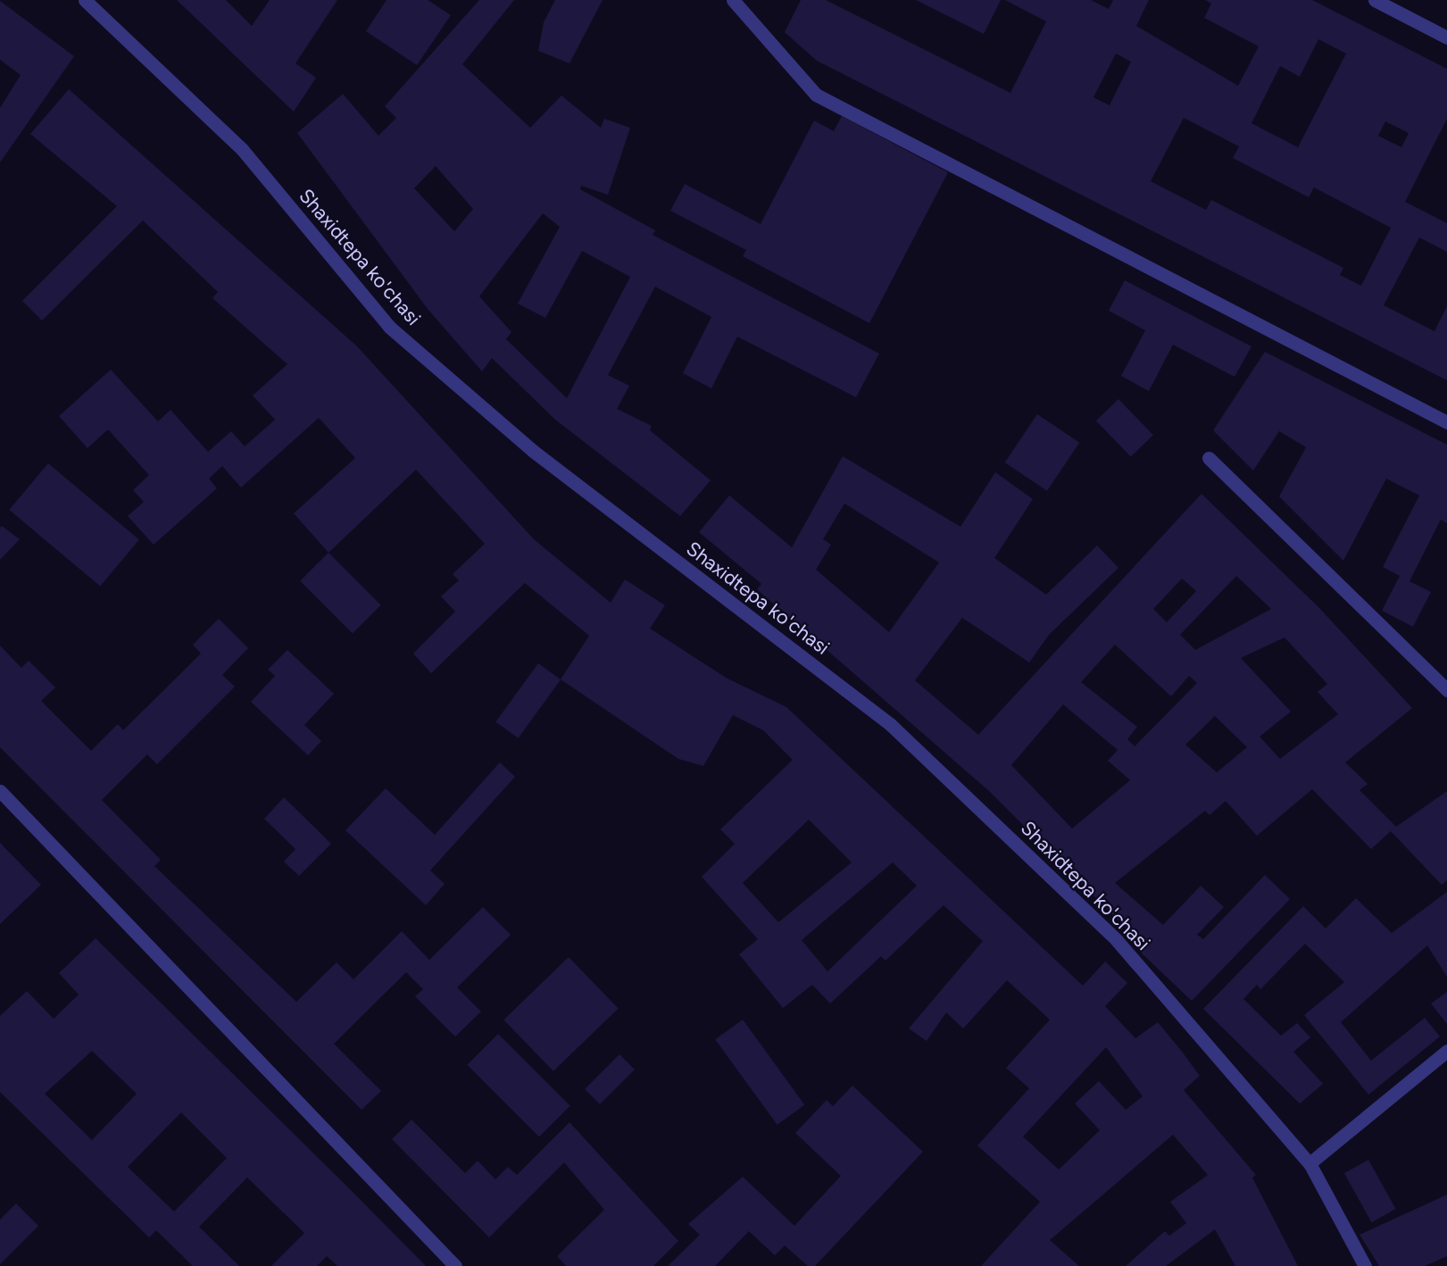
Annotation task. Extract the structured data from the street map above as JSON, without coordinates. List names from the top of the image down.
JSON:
{
  "streets": {
    "street": ["Shaxidtepa ko'chasi"]
  }
}
